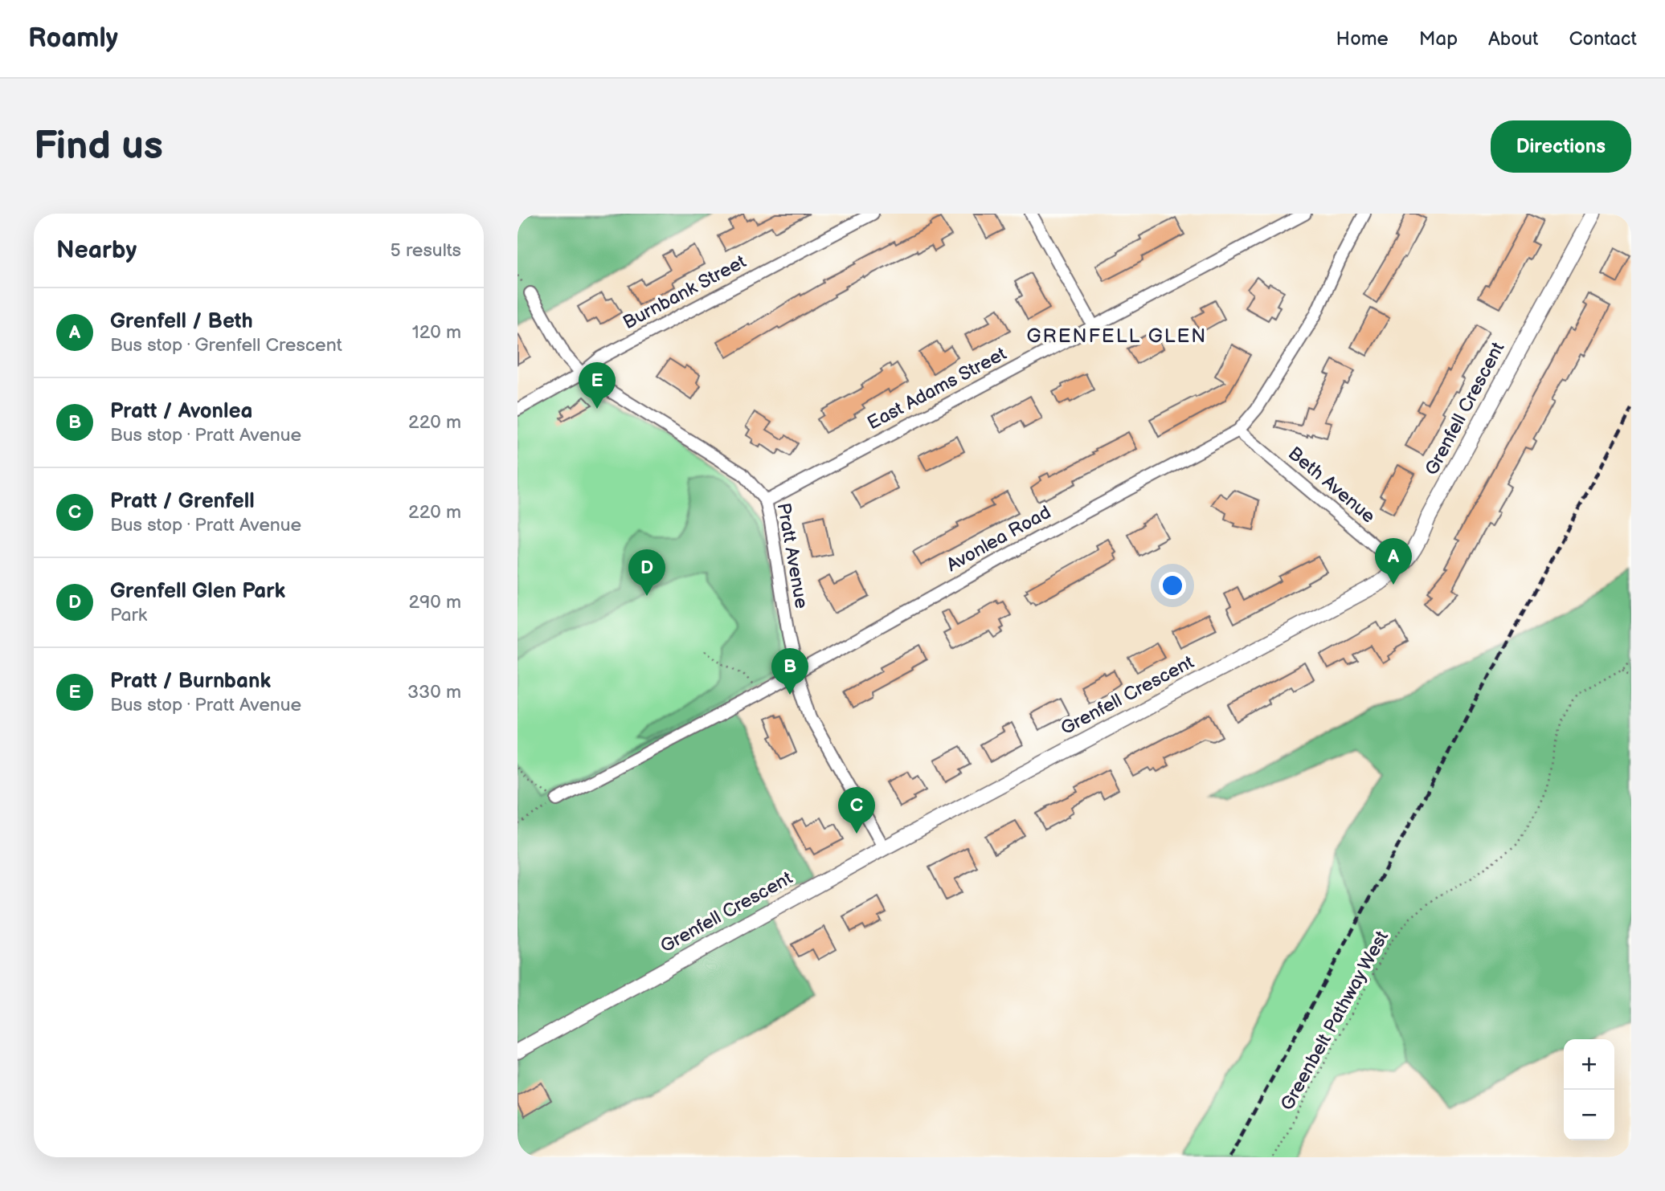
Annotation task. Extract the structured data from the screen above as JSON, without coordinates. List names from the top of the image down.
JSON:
{
  "streets": {
    "street": [
      "Burnbank Street",
      "East Adams Street",
      "Grenfell Crescent",
      "Beth Avenue",
      "Avonlea Road",
      "Pratt Avenue"
    ],
    "path": ["Greenbelt Pathway West"]
  },
  "crossings": [
    ["Burnbank Street", "Pratt Avenue"],
    ["East Adams Street", "Pratt Avenue"],
    ["Grenfell Crescent", "Beth Avenue"],
    ["Grenfell Crescent", "Pratt Avenue"],
    ["Beth Avenue", "Avonlea Road"],
    ["Avonlea Road", "Pratt Avenue"]
  ],
  "districts": ["GRENFELL GLEN"],
  "page": {
    "header": "Roamly",
    "nav": [
      "Home",
      "Map",
      "About",
      "Contact"
    ],
    "buttons": "Directions",
    "title": "Find us",
    "heading": ["Nearby", "5 results"],
    "list": [
      {
        "mark": "A",
        "name": "Grenfell / Beth",
        "note": "Bus stop · Grenfell Crescent",
        "value": "120 m"
      },
      {
        "mark": "B",
        "name": "Pratt / Avonlea",
        "note": "Bus stop · Pratt Avenue",
        "value": "220 m"
      },
      {
        "mark": "C",
        "name": "Pratt / Grenfell",
        "note": "Bus stop · Pratt Avenue",
        "value": "220 m"
      },
      {
        "mark": "D",
        "name": "Grenfell Glen Park",
        "note": "Park",
        "value": "290 m"
      },
      {
        "mark": "E",
        "name": "Pratt / Burnbank",
        "note": "Bus stop · Pratt Avenue",
        "value": "330 m"
      }
    ],
    "pins": [
      "E",
      "A",
      "D",
      "B",
      "C"
    ],
    "map_buttons": ["+", "−"]
  }
}
